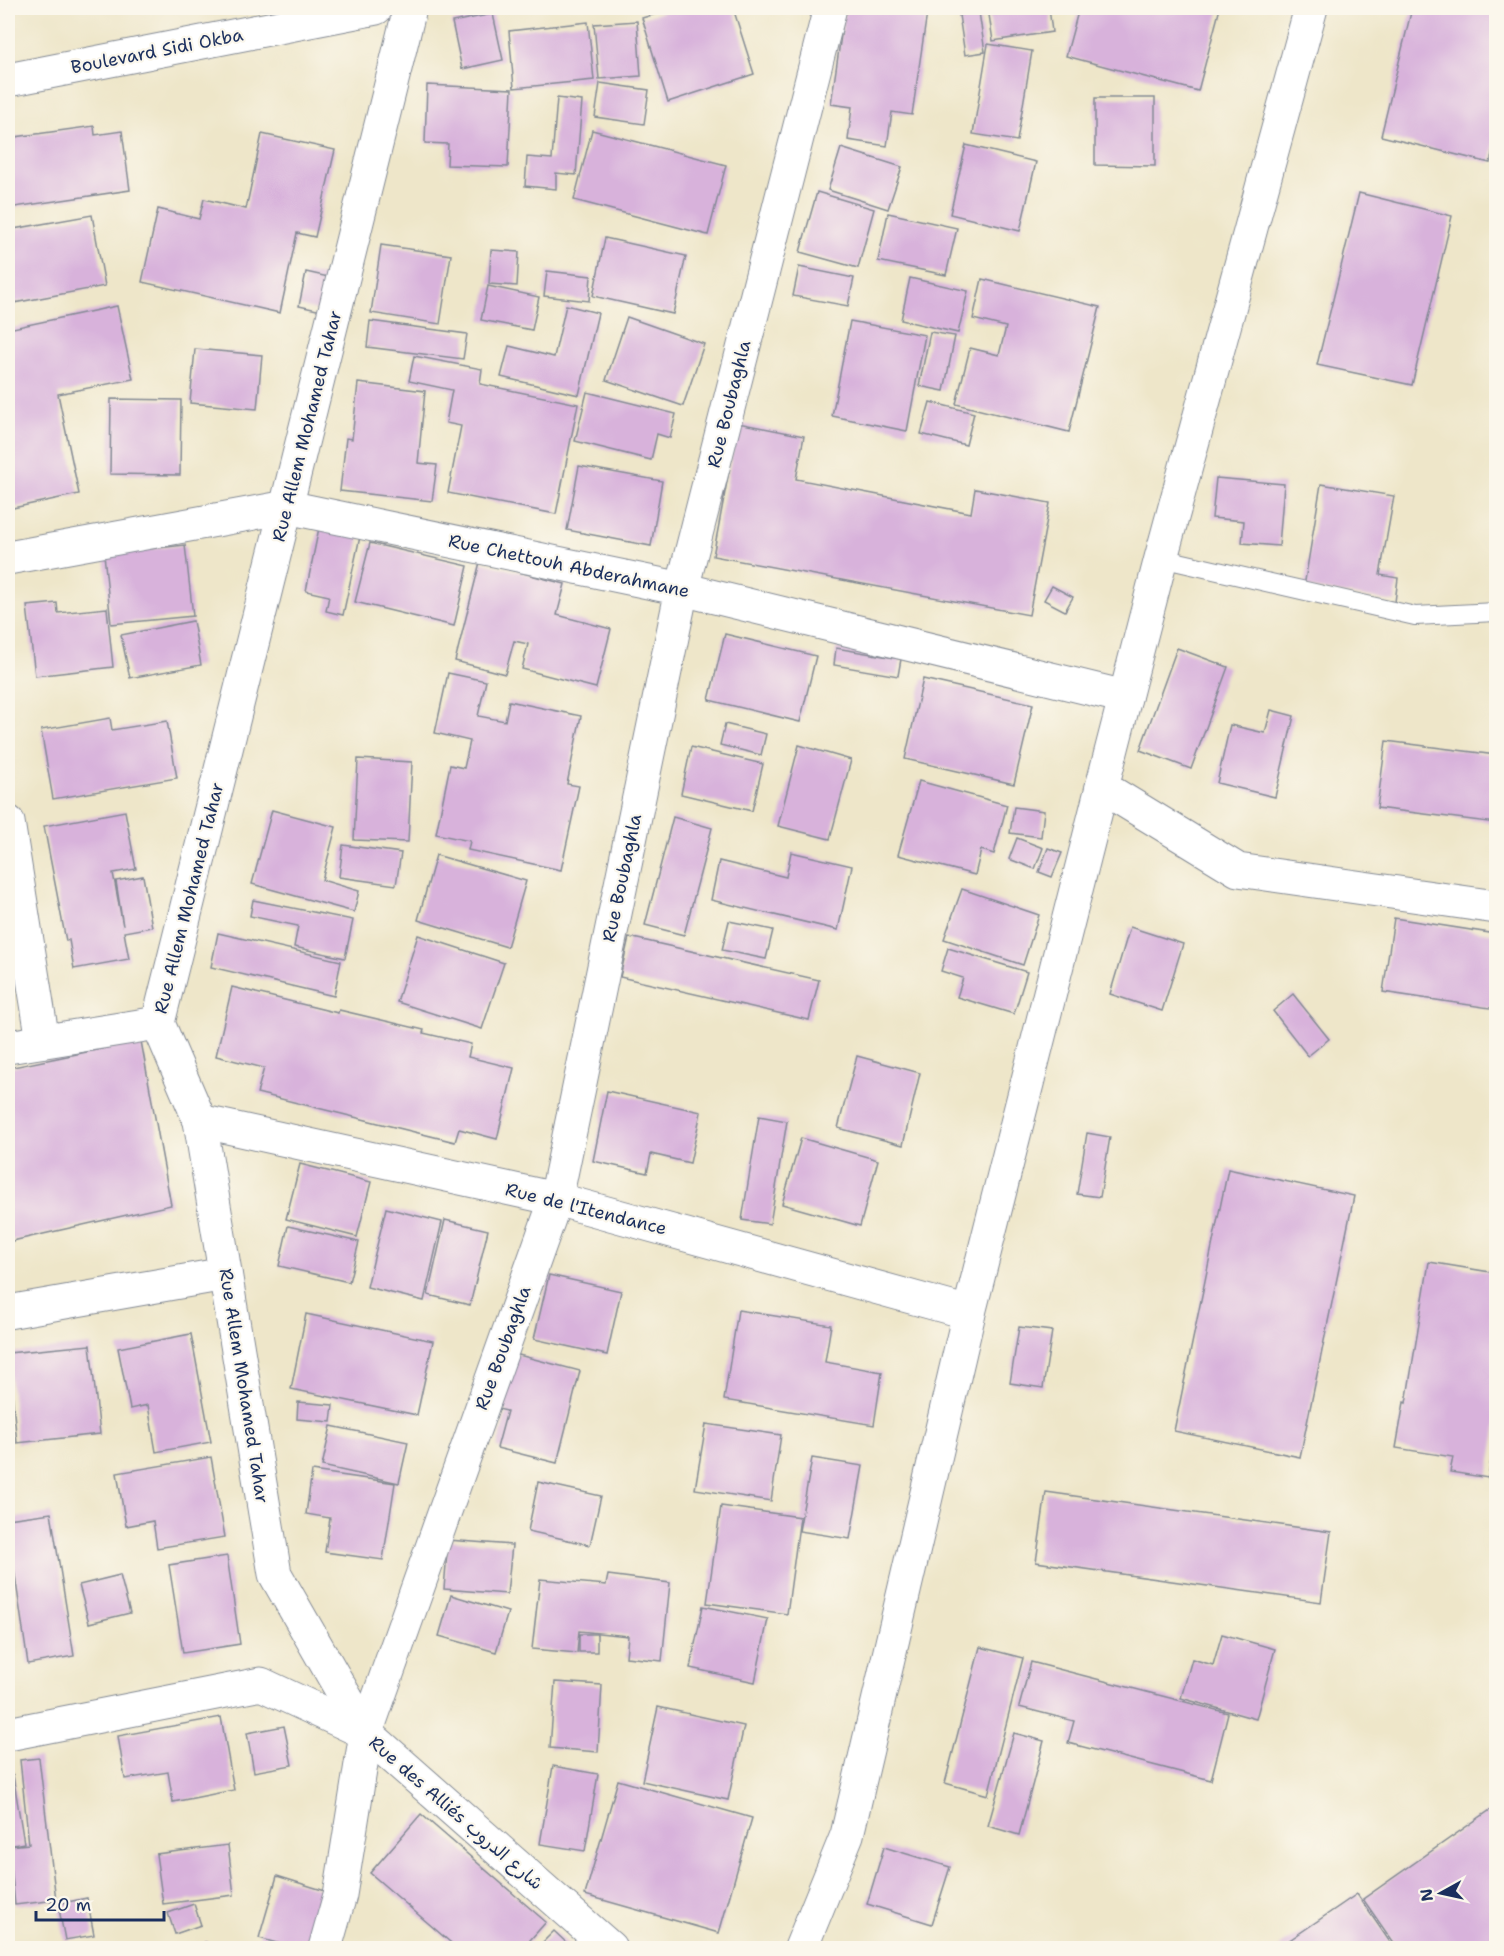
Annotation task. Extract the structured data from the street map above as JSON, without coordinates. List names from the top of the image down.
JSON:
{
  "streets": {
    "street": [
      "Boulevard Sidi Okba",
      "Rue Boubaghla",
      "Rue Allem Mohamed Tahar",
      "Rue Chettouh Abderahmane",
      "Rue de l'Itendance",
      "Rue des Alliés شارع الدروب"
    ]
  },
  "crossings": [
    ["Rue Boubaghla", "Rue Allem Mohamed Tahar"],
    ["Rue Boubaghla", "Rue Chettouh Abderahmane"],
    ["Rue Boubaghla", "Rue de l'Itendance"],
    ["Rue Boubaghla", "Rue des Alliés شارع الدروب"],
    ["Rue Allem Mohamed Tahar", "Rue Chettouh Abderahmane"],
    ["Rue Allem Mohamed Tahar", "Rue de l'Itendance"],
    ["Rue Allem Mohamed Tahar", "Rue des Alliés شارع الدروب"]
  ],
  "scale_bar": "20 m",
  "north": "left"
}
